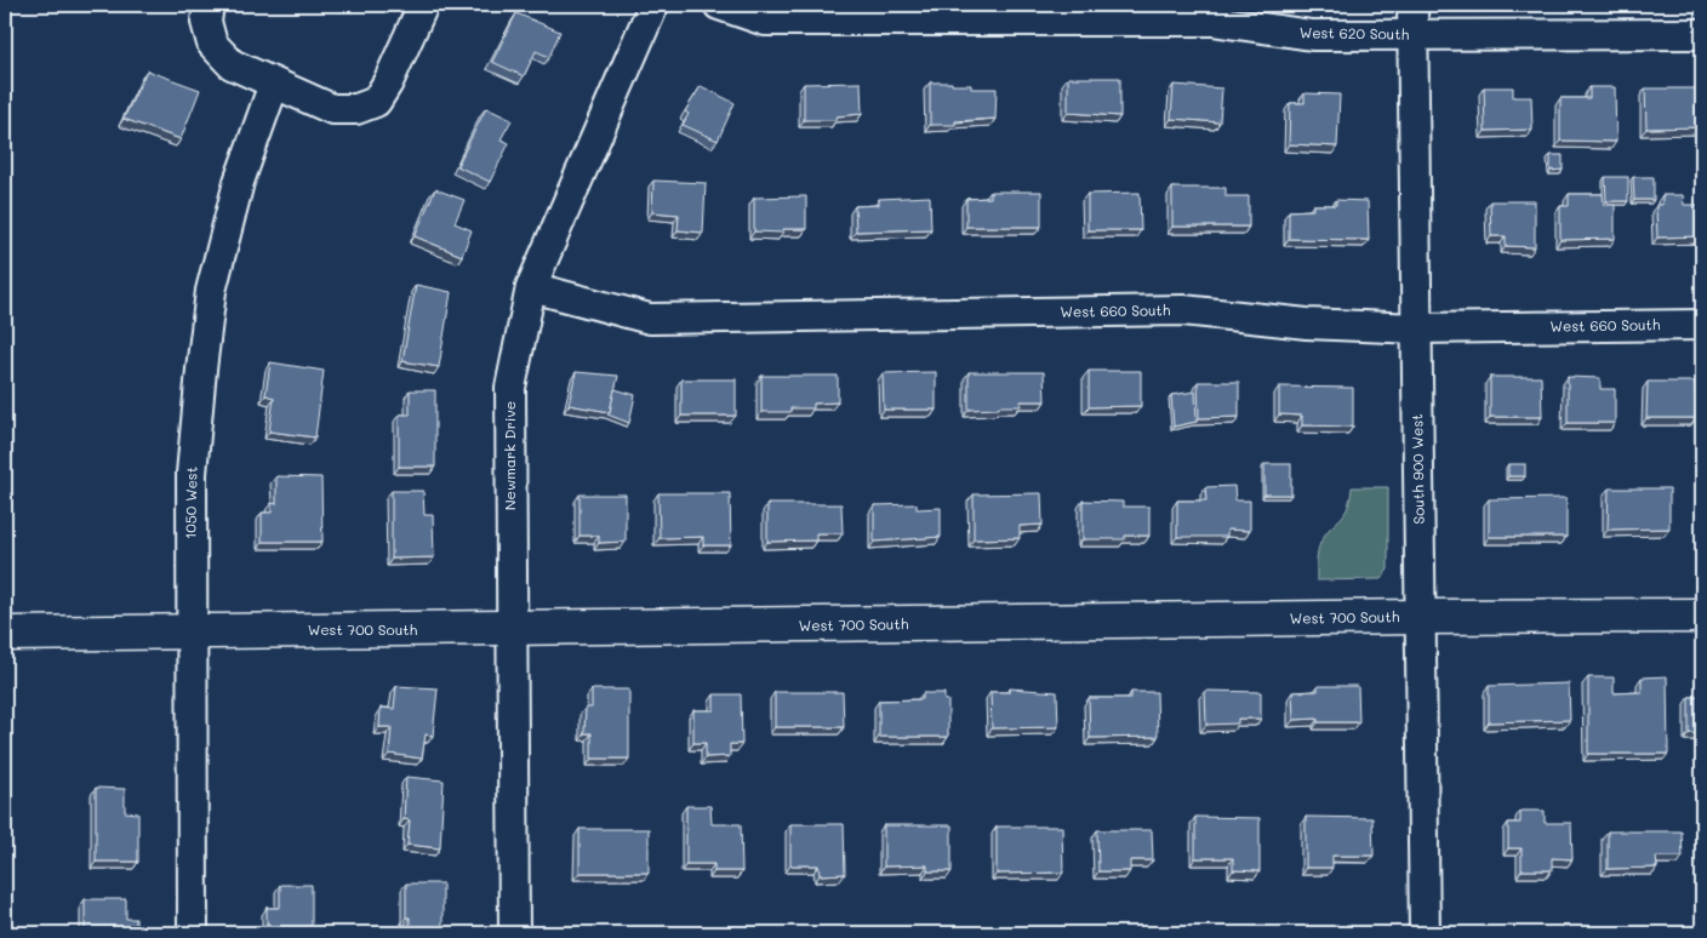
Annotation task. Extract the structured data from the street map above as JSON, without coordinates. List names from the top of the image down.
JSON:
{
  "streets": {
    "street": [
      "West 620 South",
      "West 660 South",
      "Newmark Drive",
      "South 900 West",
      "1050 West",
      "West 700 South"
    ]
  },
  "crossings": [
    ["West 620 South", "South 900 West"],
    ["West 660 South", "Newmark Drive"],
    ["West 660 South", "South 900 West"],
    ["Newmark Drive", "West 700 South"],
    ["South 900 West", "West 700 South"],
    ["1050 West", "West 700 South"]
  ]
}
